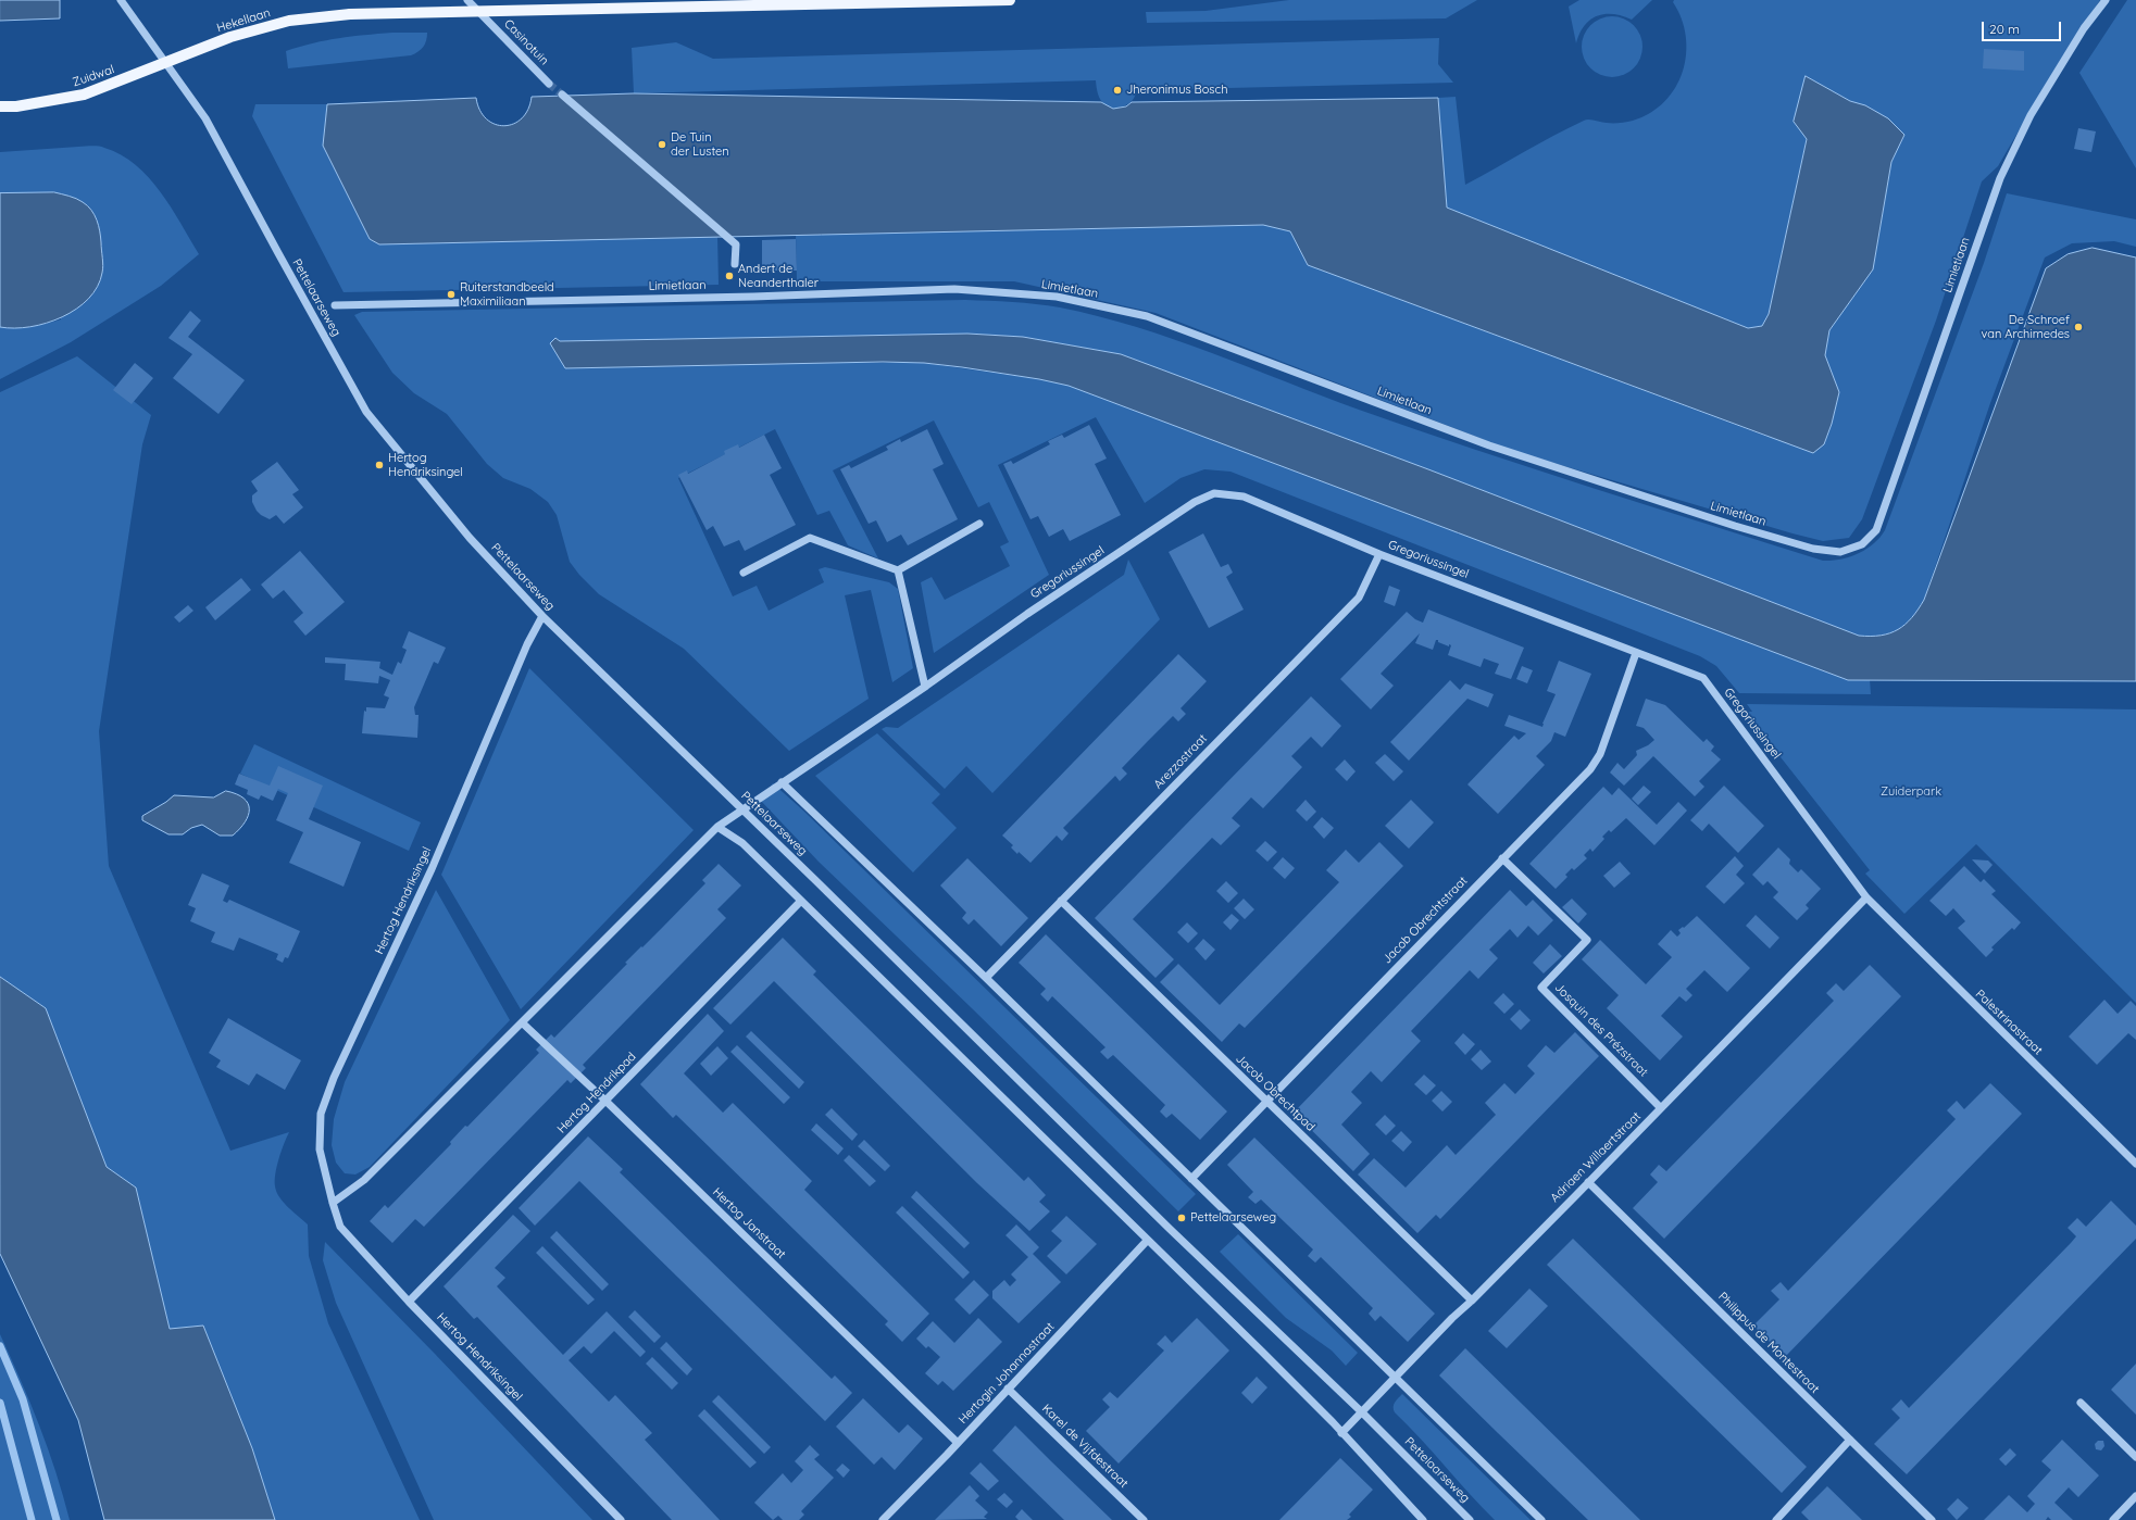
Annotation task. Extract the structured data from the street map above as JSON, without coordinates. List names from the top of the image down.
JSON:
{
  "streets": {
    "main road": ["Hekellaan", "Zuidwal"],
    "street": [
      "Casinotuin",
      "Limietlaan",
      "Pettelaarseweg",
      "Gregoriussingel",
      "Arezzostraat",
      "Hertog Hendriksingel",
      "Jacob Obrechtstraat",
      "Palestrinastraat",
      "Josquin des Prézstraat",
      "Hertog Hendrikpad",
      "Jacob Obrechtpad",
      "Adriaen Willaertstraat",
      "Hertog Janstraat",
      "Philippus de Montestraat",
      "Hertogin Johannastraat",
      "Karel de Vijfdestraat"
    ]
  },
  "crossings": [
    ["Hekellaan", "Zuidwal"],
    ["Hekellaan", "Pettelaarseweg"],
    ["Zuidwal", "Pettelaarseweg"],
    ["Pettelaarseweg", "Gregoriussingel"],
    ["Pettelaarseweg", "Hertog Hendriksingel"],
    ["Pettelaarseweg", "Adriaen Willaertstraat"],
    ["Gregoriussingel", "Arezzostraat"],
    ["Gregoriussingel", "Jacob Obrechtstraat"],
    ["Gregoriussingel", "Palestrinastraat"],
    ["Gregoriussingel", "Adriaen Willaertstraat"],
    ["Arezzostraat", "Jacob Obrechtpad"],
    ["Hertog Hendriksingel", "Hertog Hendrikpad"],
    ["Jacob Obrechtstraat", "Josquin des Prézstraat"],
    ["Jacob Obrechtstraat", "Jacob Obrechtpad"],
    ["Palestrinastraat", "Adriaen Willaertstraat"],
    ["Josquin des Prézstraat", "Adriaen Willaertstraat"],
    ["Hertog Hendrikpad", "Hertog Janstraat"],
    ["Jacob Obrechtpad", "Adriaen Willaertstraat"],
    ["Adriaen Willaertstraat", "Philippus de Montestraat"],
    ["Hertog Janstraat", "Hertogin Johannastraat"],
    ["Hertogin Johannastraat", "Karel de Vijfdestraat"]
  ],
  "parks": ["Zuiderpark"],
  "places": [
    "Jheronimus Bosch",
    "De Tuin der Lusten",
    "Andert de Neanderthaler",
    "Ruiterstandbeeld Maximiliaan",
    "De Schroef van Archimedes",
    "Hertog Hendriksingel",
    "Pettelaarseweg"
  ],
  "scale_bar": "20 m"
}
